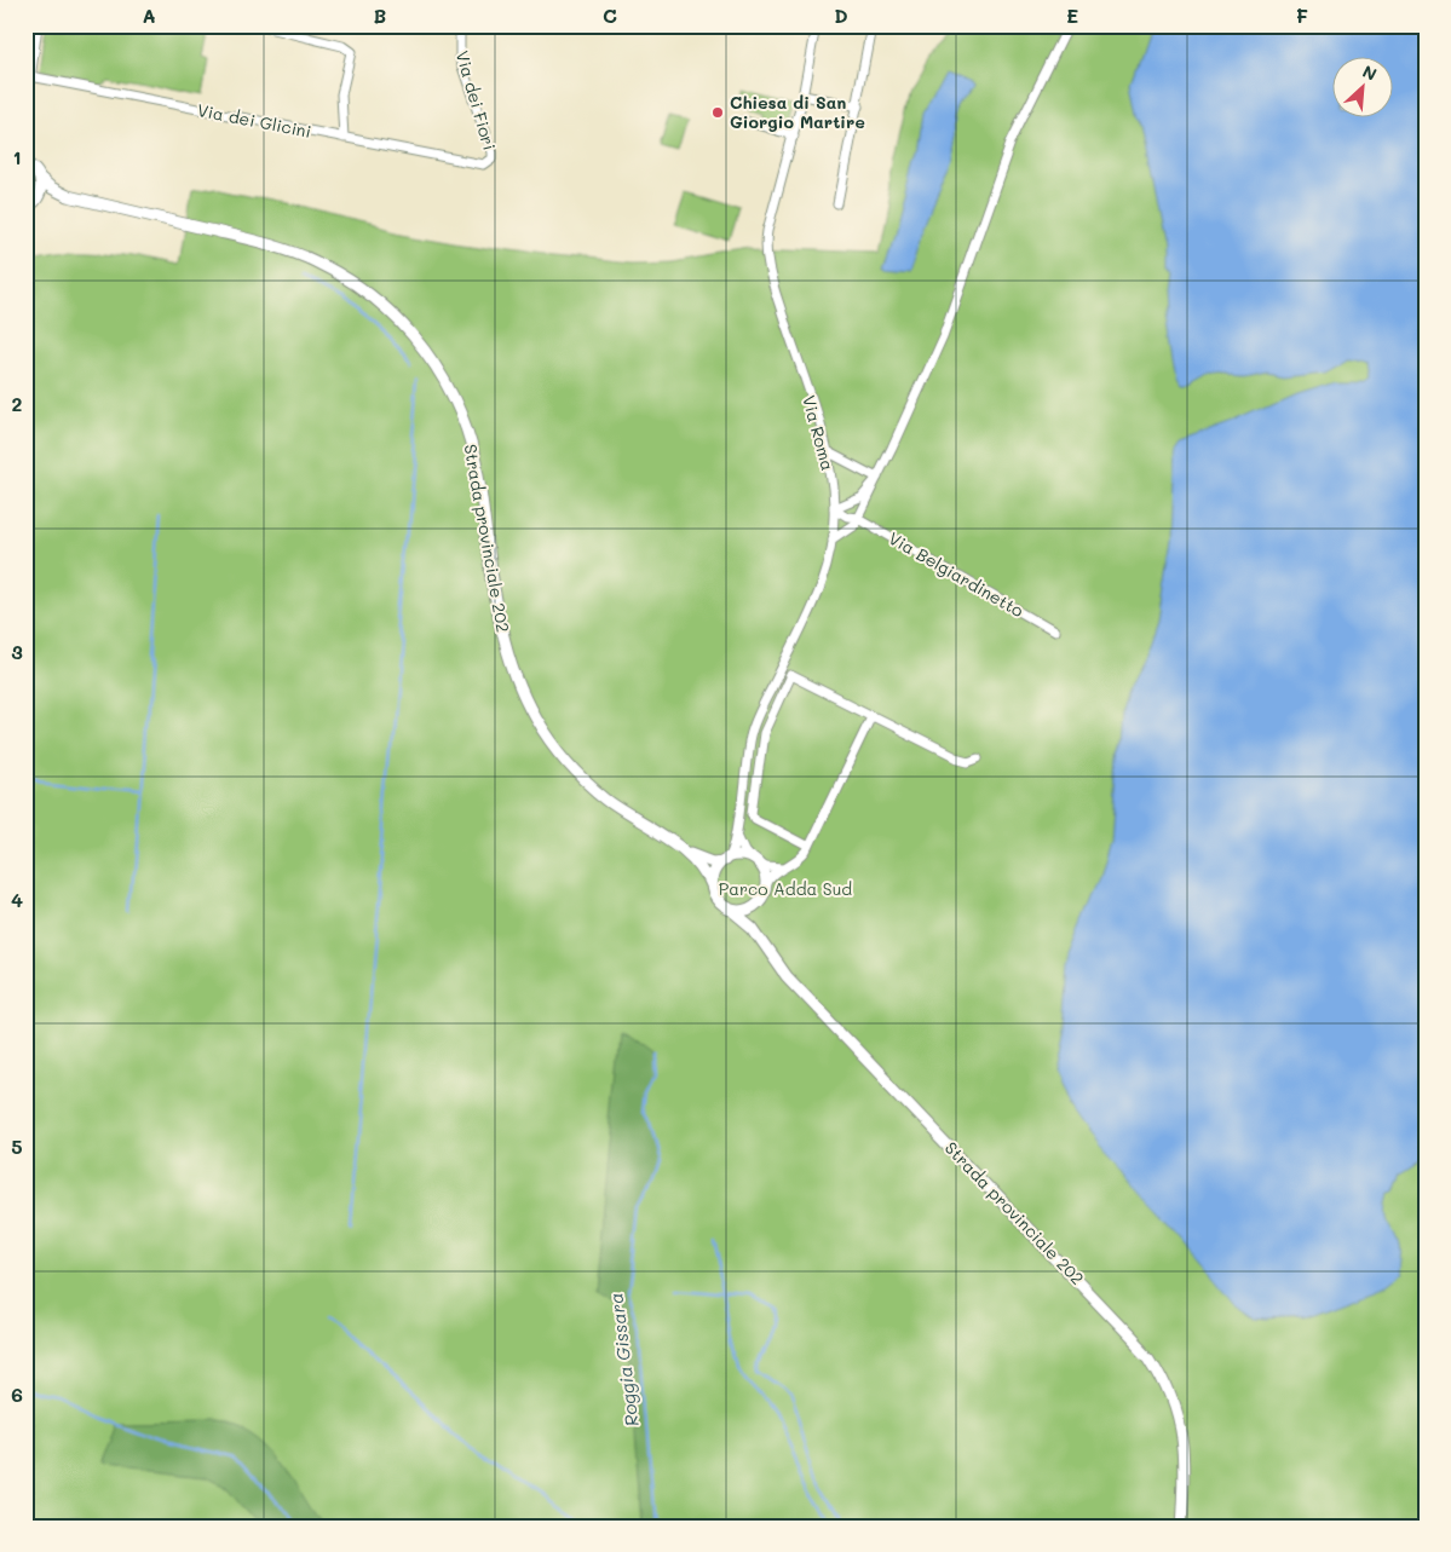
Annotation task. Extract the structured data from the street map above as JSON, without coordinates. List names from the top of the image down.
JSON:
{
  "streets": {
    "street": [
      "Via dei Fiori",
      "Via dei Glicini",
      "Via Roma",
      "Strada provinciale 202",
      "Via Belgiardinetto"
    ]
  },
  "crossings": [
    ["Via dei Fiori", "Via dei Glicini"],
    ["Via Roma", "Strada provinciale 202"]
  ],
  "water": ["Roggia Gissara"],
  "parks": ["Parco Adda Sud"],
  "places": ["Chiesa di San Giorgio Martire"],
  "north": "top right",
  "grid": {
    "columns": [
      "A",
      "B",
      "C",
      "D",
      "E",
      "F"
    ],
    "rows": [
      "1",
      "2",
      "3",
      "4",
      "5",
      "6"
    ]
  }
}
